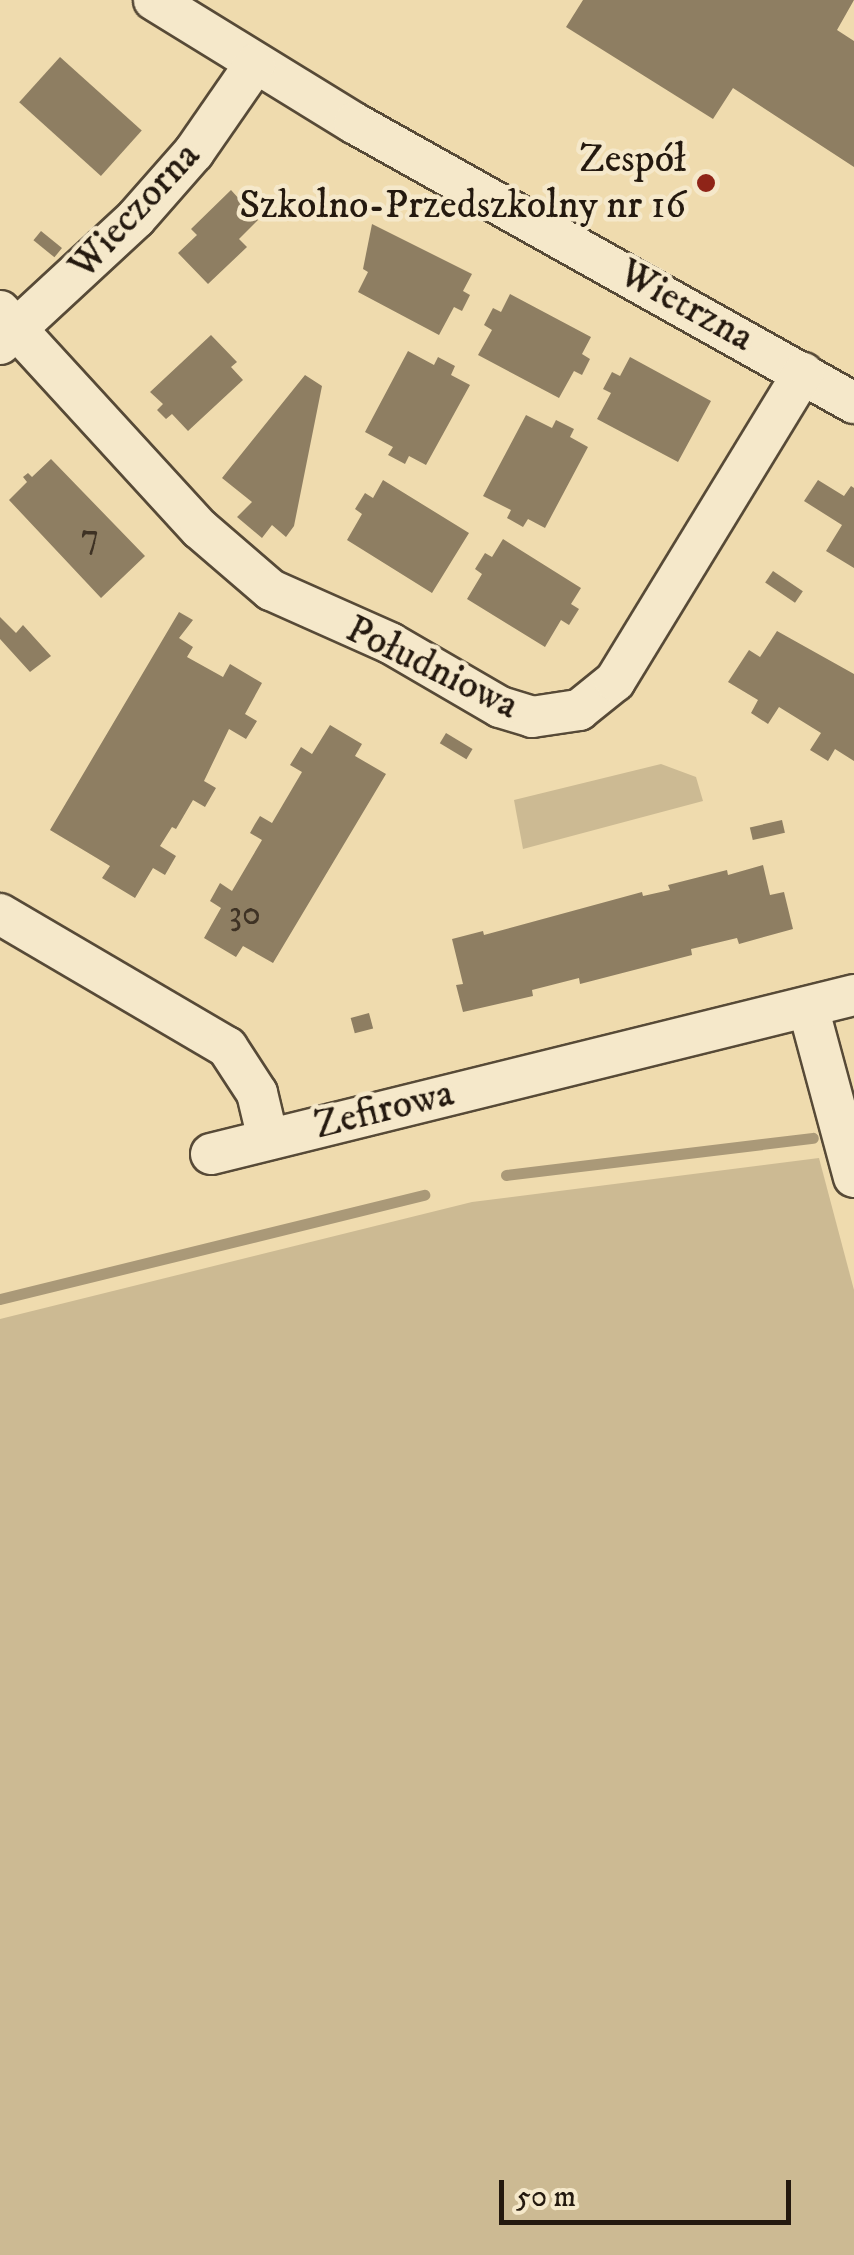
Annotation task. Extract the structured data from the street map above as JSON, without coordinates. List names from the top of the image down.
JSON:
{
  "streets": {
    "street": [
      "Wieczorna",
      "Wietrzna",
      "Południowa",
      "Zefirowa"
    ]
  },
  "crossings": [
    ["Wieczorna", "Wietrzna"],
    ["Wieczorna", "Południowa"],
    ["Wietrzna", "Południowa"]
  ],
  "places": ["Zespół Szkolno-Przedszkolny nr 16"],
  "house_numbers": ["7", "30"],
  "scale_bar": "50 m"
}
